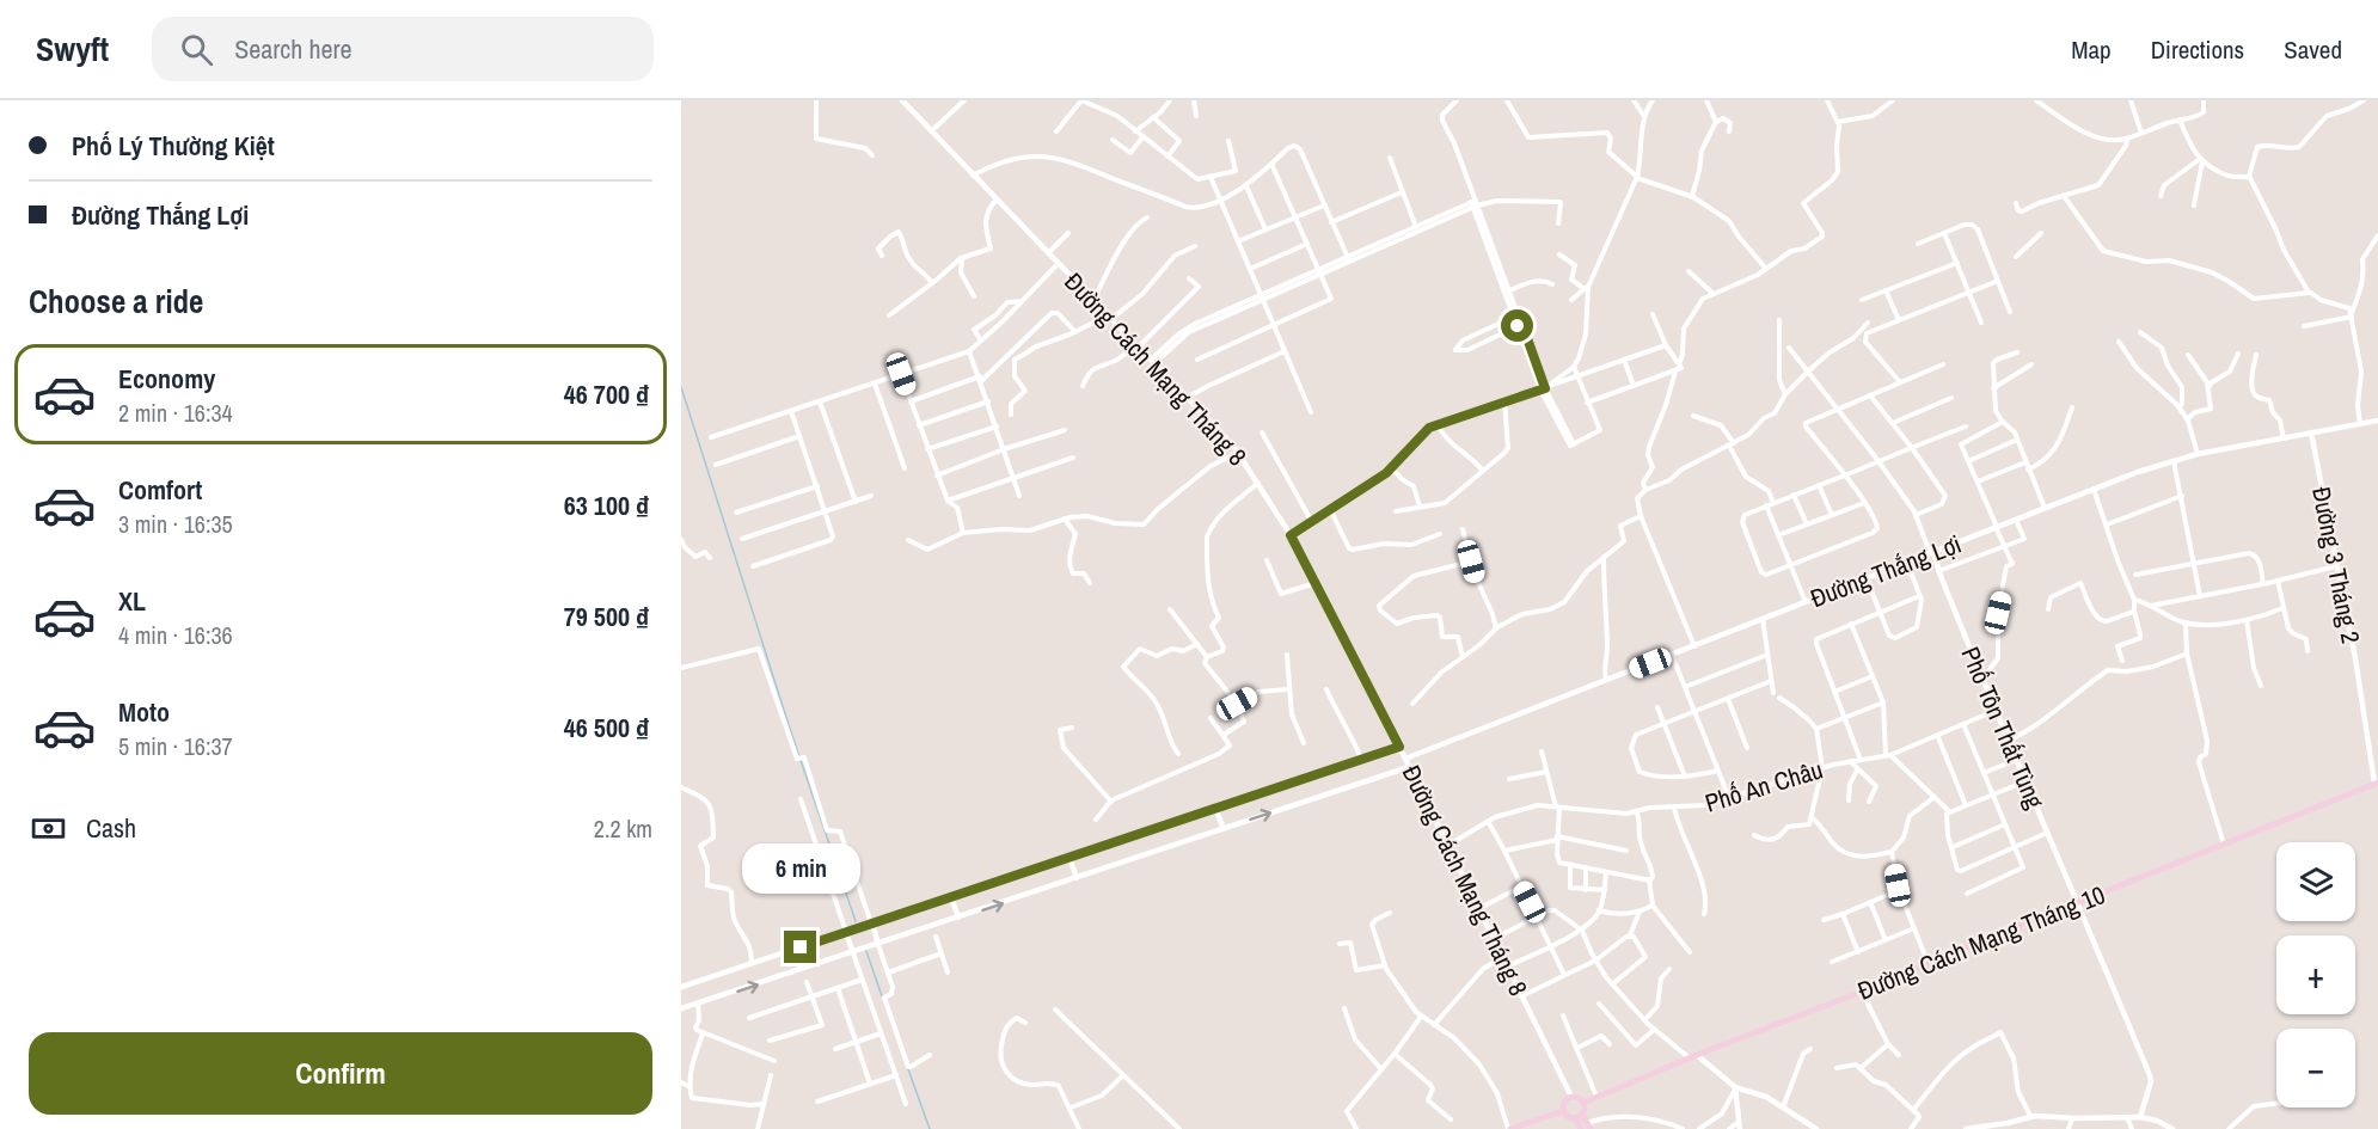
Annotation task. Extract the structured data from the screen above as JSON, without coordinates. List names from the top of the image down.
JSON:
{
  "streets": {
    "main road": ["Đường Cách Mạng Tháng 10"],
    "street": [
      "Đường Cách Mạng Tháng 8",
      "Đường 3 Tháng 2",
      "Đường Thắng Lợi",
      "Phố Tôn Thất Tùng",
      "Phố An Châu"
    ]
  },
  "crossings": [
    ["Đường Cách Mạng Tháng 8", "Đường Thắng Lợi"],
    ["Đường Cách Mạng Tháng 8", "Phố An Châu"],
    ["Đường Cách Mạng Tháng 8", "Đường Cách Mạng Tháng 10"],
    ["Đường 3 Tháng 2", "Đường Thắng Lợi"],
    ["Đường 3 Tháng 2", "Đường Cách Mạng Tháng 10"],
    ["Đường Thắng Lợi", "Phố Tôn Thất Tùng"],
    ["Phố Tôn Thất Tùng", "Phố An Châu"],
    ["Phố Tôn Thất Tùng", "Đường Cách Mạng Tháng 10"]
  ],
  "page": {
    "header": "Swyft",
    "search": "Search here",
    "nav": ["Map", "Directions", "Saved"],
    "banner": ["Phố Lý Thường Kiệt", "Đường Thắng Lợi"],
    "heading": "Choose a ride",
    "list": [
      {
        "name": "Economy",
        "note": "2 min · 16:34",
        "value": "46 700 ₫"
      },
      {
        "name": "Comfort",
        "note": "3 min · 16:35",
        "value": "63 100 ₫"
      },
      {
        "name": "XL",
        "note": "4 min · 16:36",
        "value": "79 500 ₫"
      },
      {
        "name": "Moto",
        "note": "5 min · 16:37",
        "value": "46 500 ₫"
      }
    ],
    "pay": ["Cash", "2.2 km"],
    "map_buttons": ["+", "−"],
    "bubble": "6 min",
    "buttons": "Confirm"
  }
}
